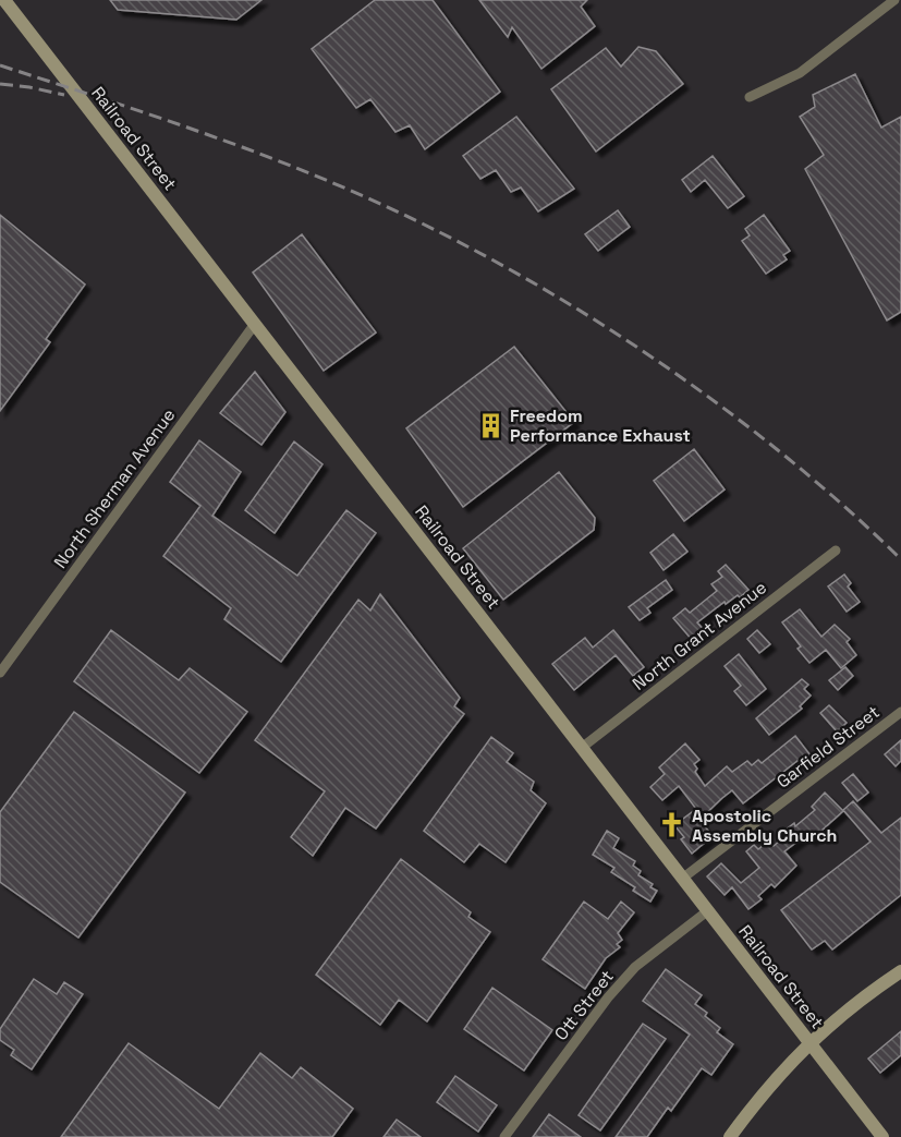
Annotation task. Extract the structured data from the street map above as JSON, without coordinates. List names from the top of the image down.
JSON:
{
  "streets": {
    "main road": ["Railroad Street"],
    "street": [
      "North Sherman Avenue",
      "North Grant Avenue",
      "Garfield Street",
      "Ott Street"
    ]
  },
  "crossings": [
    ["Railroad Street", "North Sherman Avenue"],
    ["Railroad Street", "North Grant Avenue"],
    ["Railroad Street", "Garfield Street"],
    ["Railroad Street", "Ott Street"]
  ],
  "places": {
    "building": ["Freedom Performance Exhaust"],
    "church": ["Apostolic Assembly Church"]
  }
}
